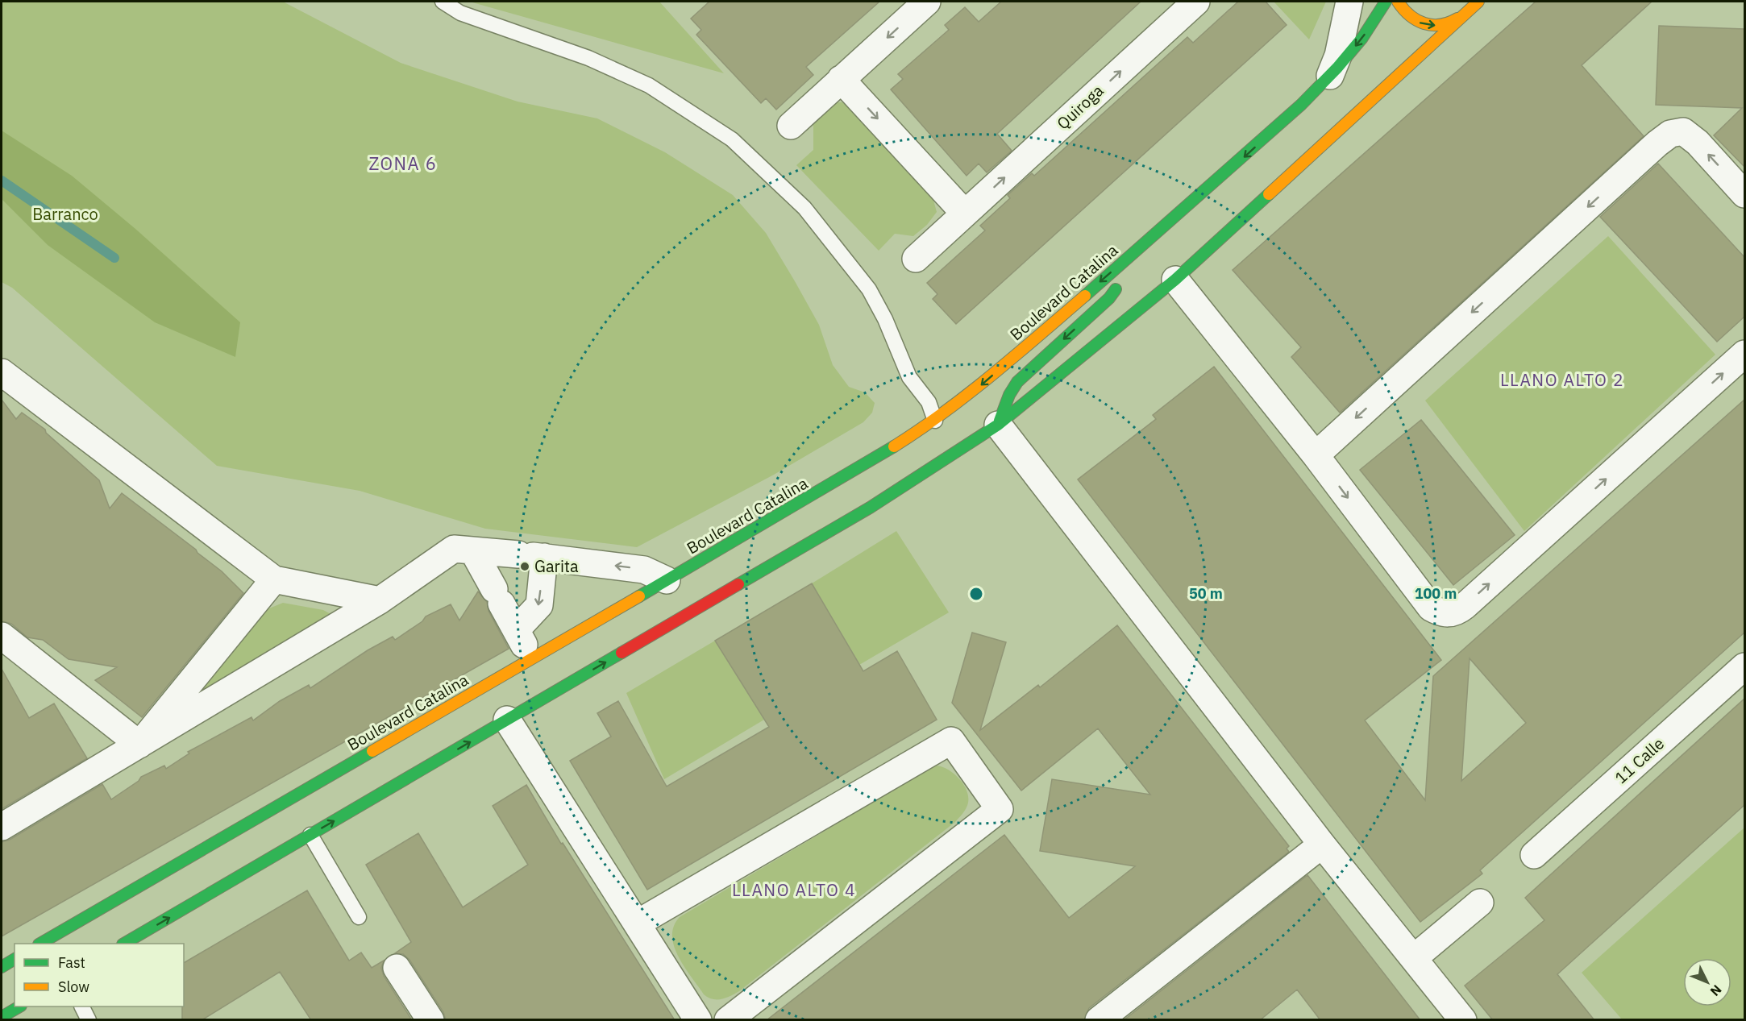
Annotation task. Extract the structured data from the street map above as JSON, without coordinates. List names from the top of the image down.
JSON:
{
  "streets": {
    "street": ["Quiroga", "Boulevard Catalina", "11 Calle"]
  },
  "districts": ["ZONA 6", "LLANO ALTO 2", "LLANO ALTO 4"],
  "parks": ["Barranco"],
  "places": ["Garita"],
  "legend": ["Fast", "Slow"],
  "north": "bottom right",
  "rings": ["50 m", "100 m"]
}
